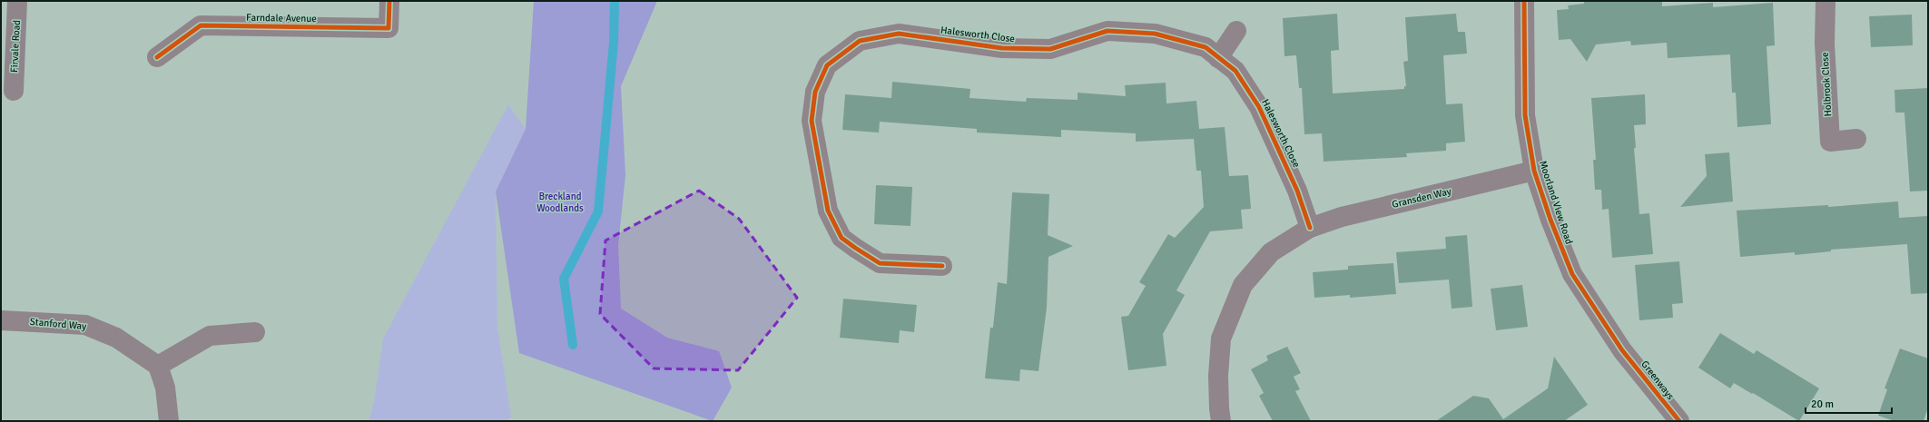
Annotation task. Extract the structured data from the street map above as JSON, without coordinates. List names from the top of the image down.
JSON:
{
  "streets": {
    "street": [
      "Farndale Avenue",
      "Halesworth Close",
      "Firvale Road",
      "Holbrook Close",
      "Gransden Way",
      "Moorland View Road",
      "Stanford Way",
      "Greenways"
    ]
  },
  "crossings": [
    ["Halesworth Close", "Gransden Way"],
    ["Gransden Way", "Moorland View Road"],
    ["Moorland View Road", "Greenways"]
  ],
  "parks": ["Breckland Woodlands"],
  "scale_bar": "20 m"
}
